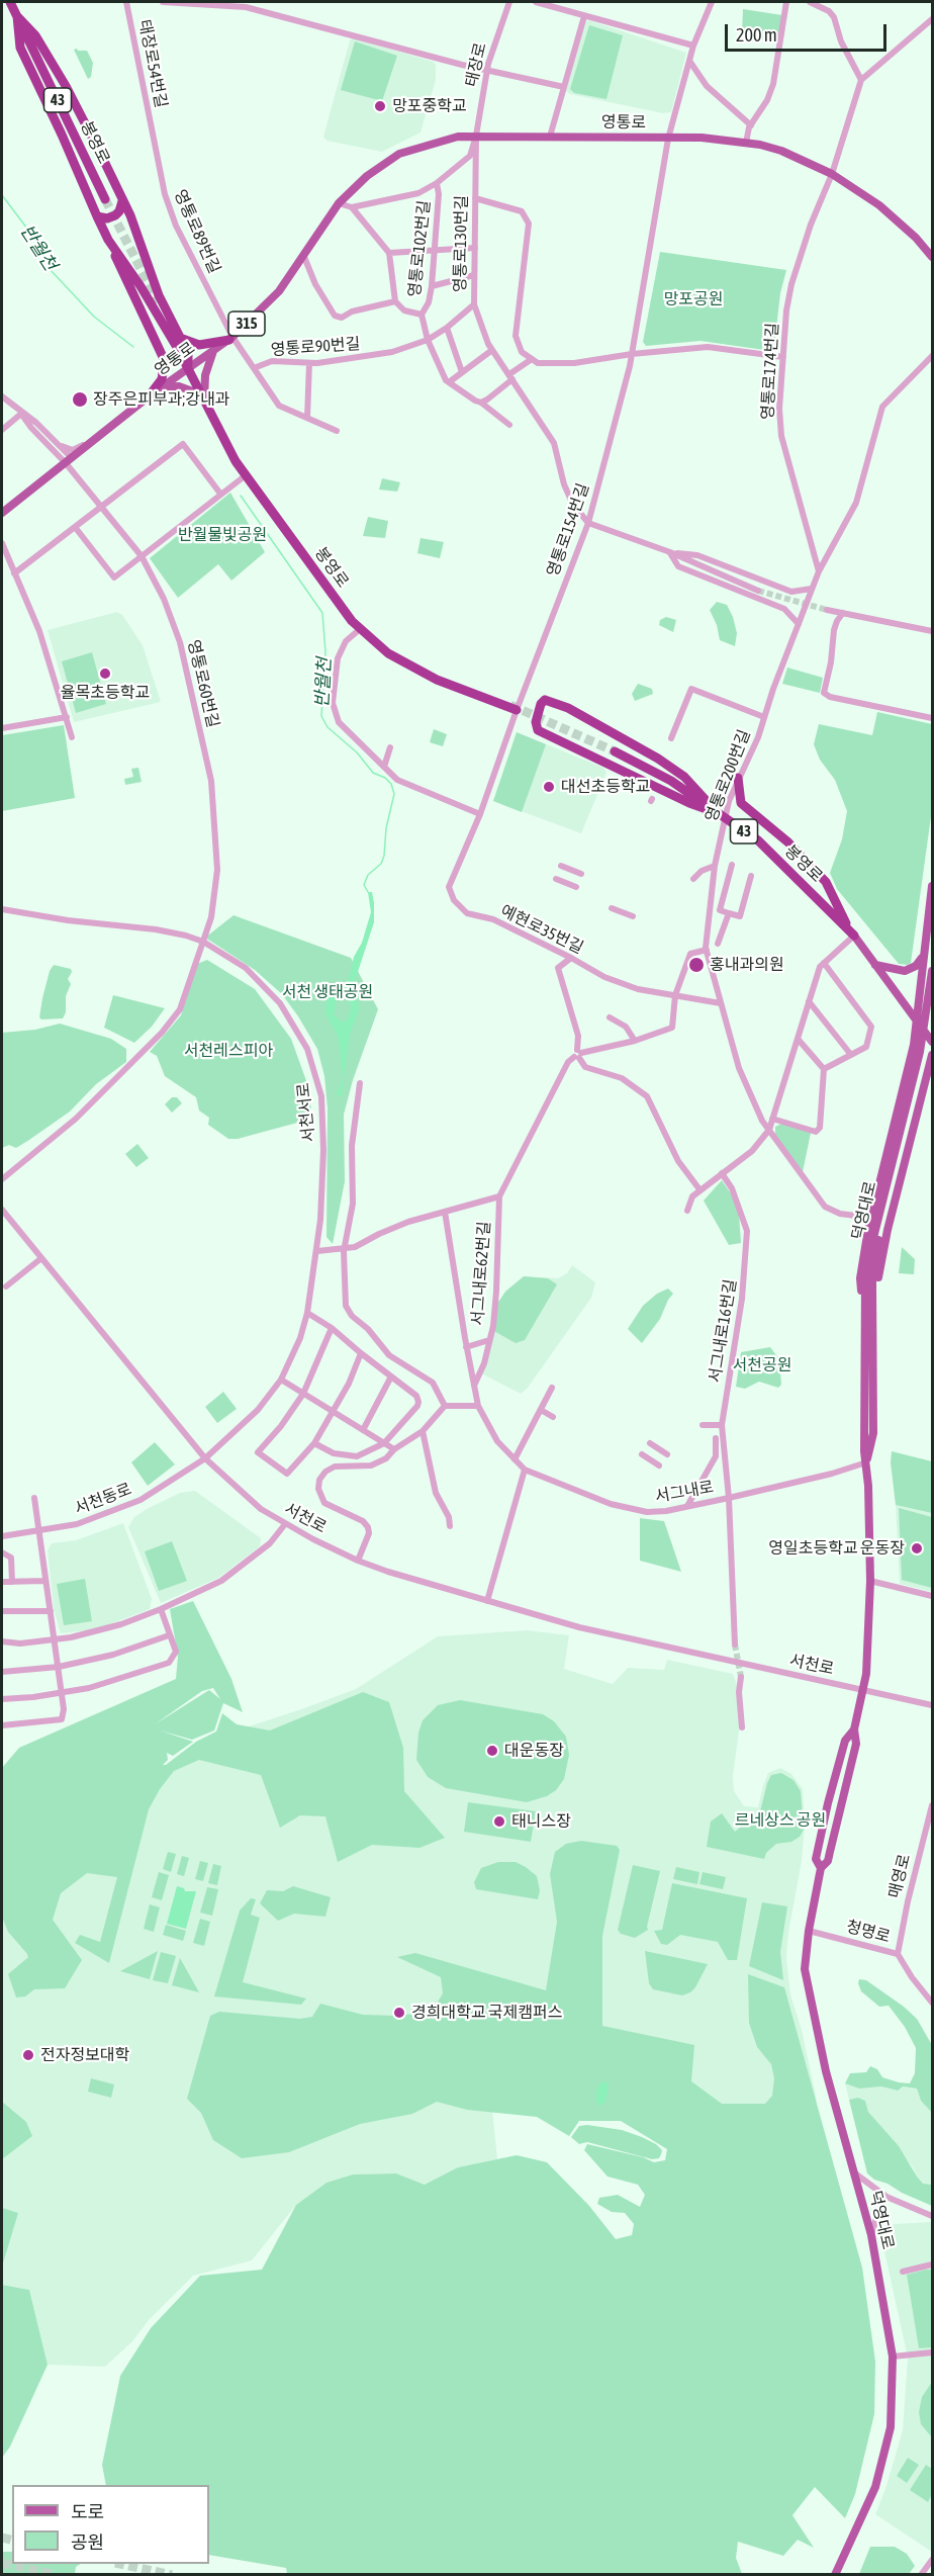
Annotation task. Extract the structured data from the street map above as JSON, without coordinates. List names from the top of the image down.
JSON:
{
  "streets": {
    "highway": ["43", "봉영로"],
    "main road": ["영통로", "315", "덕영대로"],
    "street": [
      "태장로54번길",
      "태장로",
      "영통로89번길",
      "영통로130번길",
      "영통로102번길",
      "영통로90번길",
      "영통로174번길",
      "영통로154번길",
      "영통로60번길",
      "영통로200번길",
      "예현로35번길",
      "서천서로",
      "서그내로62번길",
      "서그내로16번길",
      "서그내로",
      "서천동로",
      "서천로",
      "매영로",
      "청명로"
    ]
  },
  "crossings": [
    ["태장로54번길", "영통로89번길"],
    ["태장로", "영통로"],
    ["태장로", "영통로130번길"],
    ["영통로", "봉영로"],
    ["영통로", "영통로89번길"],
    ["영통로", "영통로130번길"],
    ["영통로", "영통로102번길"],
    ["영통로", "영통로90번길"],
    ["영통로", "영통로174번길"],
    ["영통로", "영통로154번길"],
    ["영통로", "영통로60번길"],
    ["봉영로", "영통로154번길"],
    ["영통로89번길", "영통로90번길"],
    ["영통로130번길", "영통로90번길"],
    ["영통로130번길", "영통로154번길"],
    ["영통로102번길", "영통로90번길"],
    ["영통로174번길", "영통로200번길"],
    ["영통로154번길", "예현로35번길"],
    ["영통로60번길", "서천서로"],
    ["영통로200번길", "예현로35번길"],
    ["서천서로", "서그내로62번길"],
    ["서천서로", "서천동로"],
    ["서천서로", "서천로"],
    ["덕영대로", "서그내로"],
    ["덕영대로", "서천로"],
    ["덕영대로", "청명로"],
    ["서그내로62번길", "서그내로"],
    ["서그내로16번길", "서그내로"],
    ["서천동로", "서천로"],
    ["매영로", "청명로"]
  ],
  "water": ["반월천"],
  "parks": [
    "망포공원",
    "반월물빛공원",
    "서천 생태공원",
    "서천레스피아",
    "서천공원",
    "르네상스 공원"
  ],
  "places": [
    "망포중학교",
    "장주은피부과;강내과",
    "율목초등학교",
    "대선초등학교",
    "홍내과의원",
    "영일초등학교 운동장",
    "대운동장",
    "태니스장",
    "경희대학교 국제캠퍼스",
    "전자정보대학"
  ],
  "legend": ["도로", "공원"],
  "scale_bar": "200 m"
}
